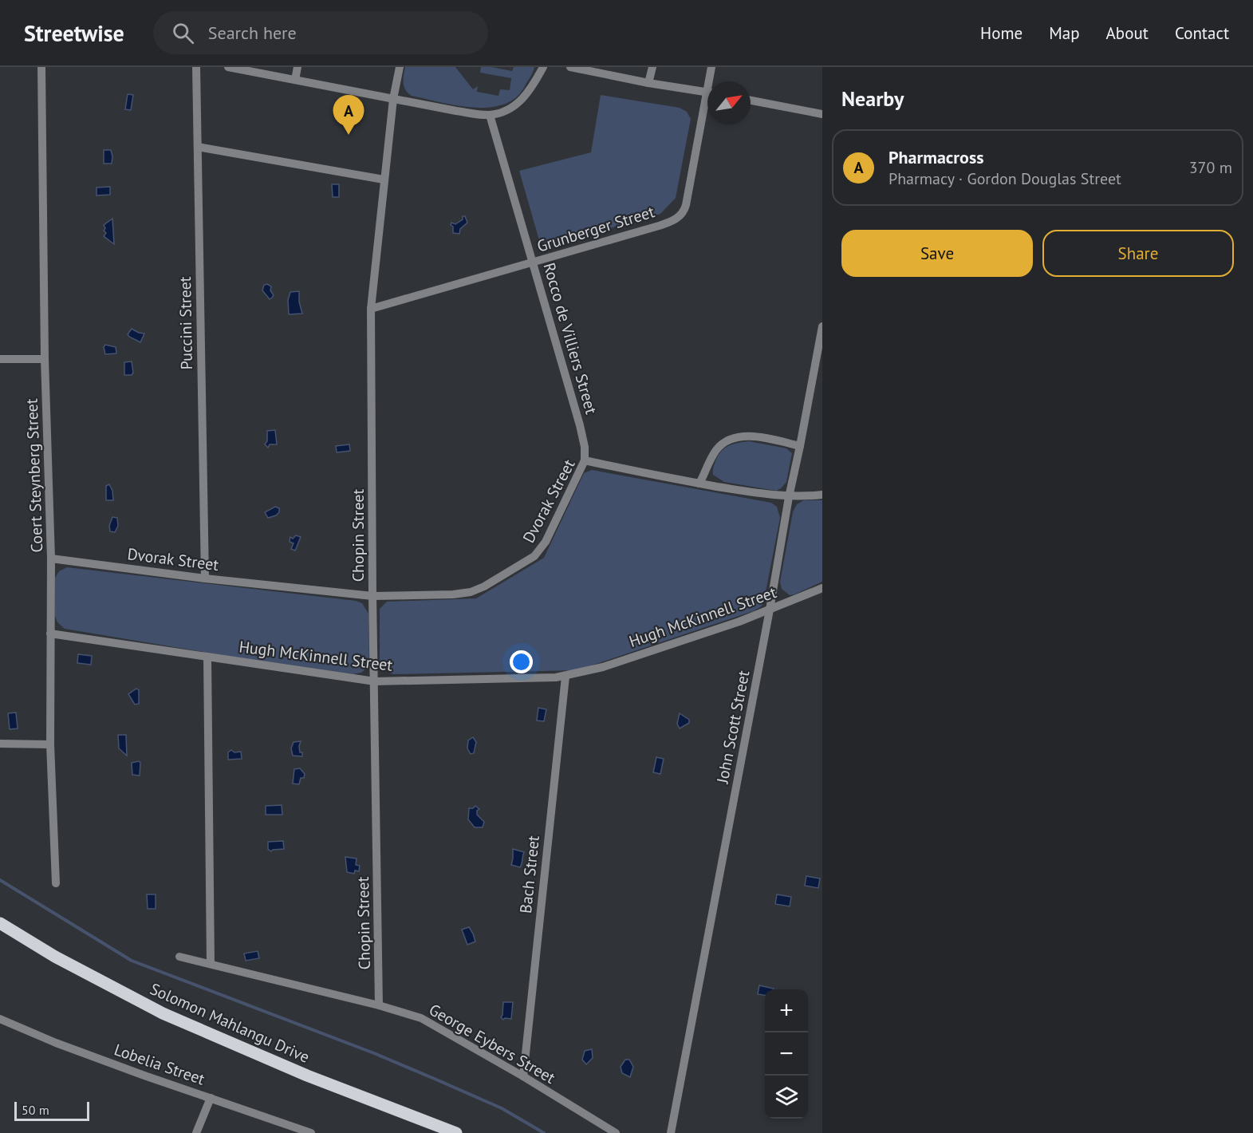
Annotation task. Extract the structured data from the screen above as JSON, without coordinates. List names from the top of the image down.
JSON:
{
  "streets": {
    "main road": ["Solomon Mahlangu Drive"],
    "street": [
      "Grunberger Street",
      "Puccini Street",
      "Rocco de Villiers Street",
      "Coert Steynberg Street",
      "Dvorak Street",
      "Chopin Street",
      "Hugh McKinnell Street",
      "John Scott Street",
      "Bach Street",
      "George Eybers Street",
      "Lobelia Street"
    ]
  },
  "crossings": [
    ["Grunberger Street", "Rocco de Villiers Street"],
    ["Grunberger Street", "Chopin Street"],
    ["Puccini Street", "Dvorak Street"],
    ["Rocco de Villiers Street", "Dvorak Street"],
    ["Coert Steynberg Street", "Dvorak Street"],
    ["Coert Steynberg Street", "Hugh McKinnell Street"],
    ["Dvorak Street", "Chopin Street"],
    ["Dvorak Street", "John Scott Street"],
    ["Chopin Street", "Hugh McKinnell Street"],
    ["Chopin Street", "George Eybers Street"],
    ["Hugh McKinnell Street", "John Scott Street"],
    ["Hugh McKinnell Street", "Bach Street"],
    ["Bach Street", "George Eybers Street"]
  ],
  "scale_bar": "50 m",
  "north": "top right",
  "page": {
    "header": "Streetwise",
    "search": "Search here",
    "nav": [
      "Home",
      "Map",
      "About",
      "Contact"
    ],
    "heading": "Nearby",
    "pins": "A",
    "list": [
      {
        "mark": "A",
        "name": "Pharmacross",
        "note": "Pharmacy · Gordon Douglas Street",
        "value": "370 m"
      }
    ],
    "buttons": ["Save", "Share"],
    "map_buttons": ["+", "−"],
    "scale": "50 m"
  }
}
